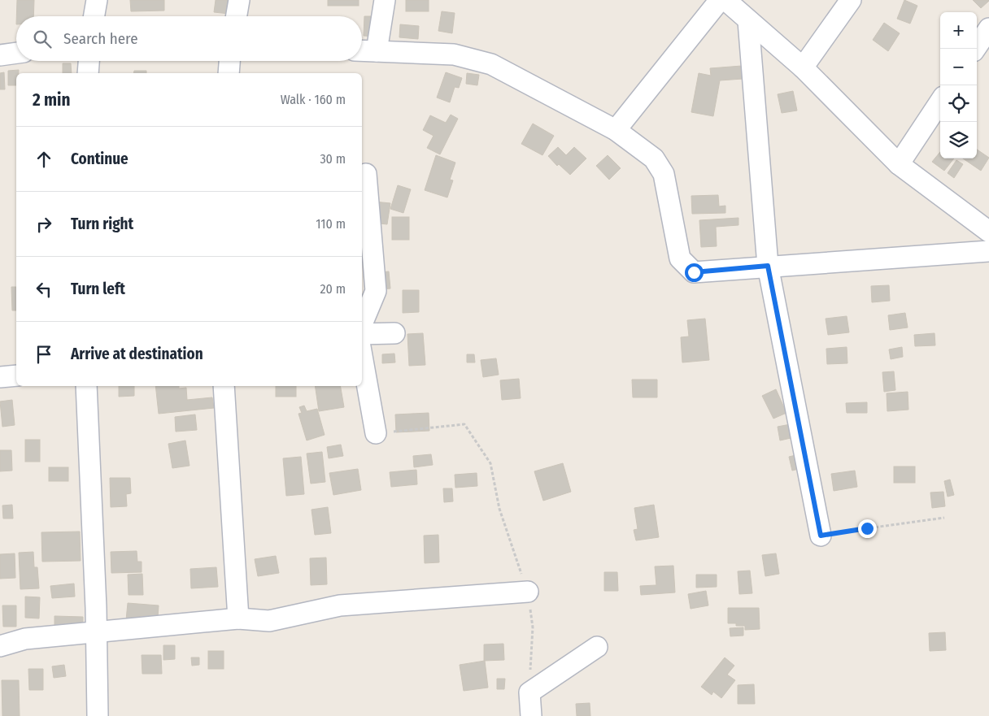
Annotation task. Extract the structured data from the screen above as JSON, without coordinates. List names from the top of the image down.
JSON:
{
  "page": {
    "map_buttons": ["+", "−"],
    "search": "Search here",
    "heading": ["2 min", "Walk · 160 m"],
    "list": [
      ["Continue", "30 m"],
      ["Turn right", "110 m"],
      ["Turn left", "20 m"],
      "Arrive at destination"
    ]
  }
}
